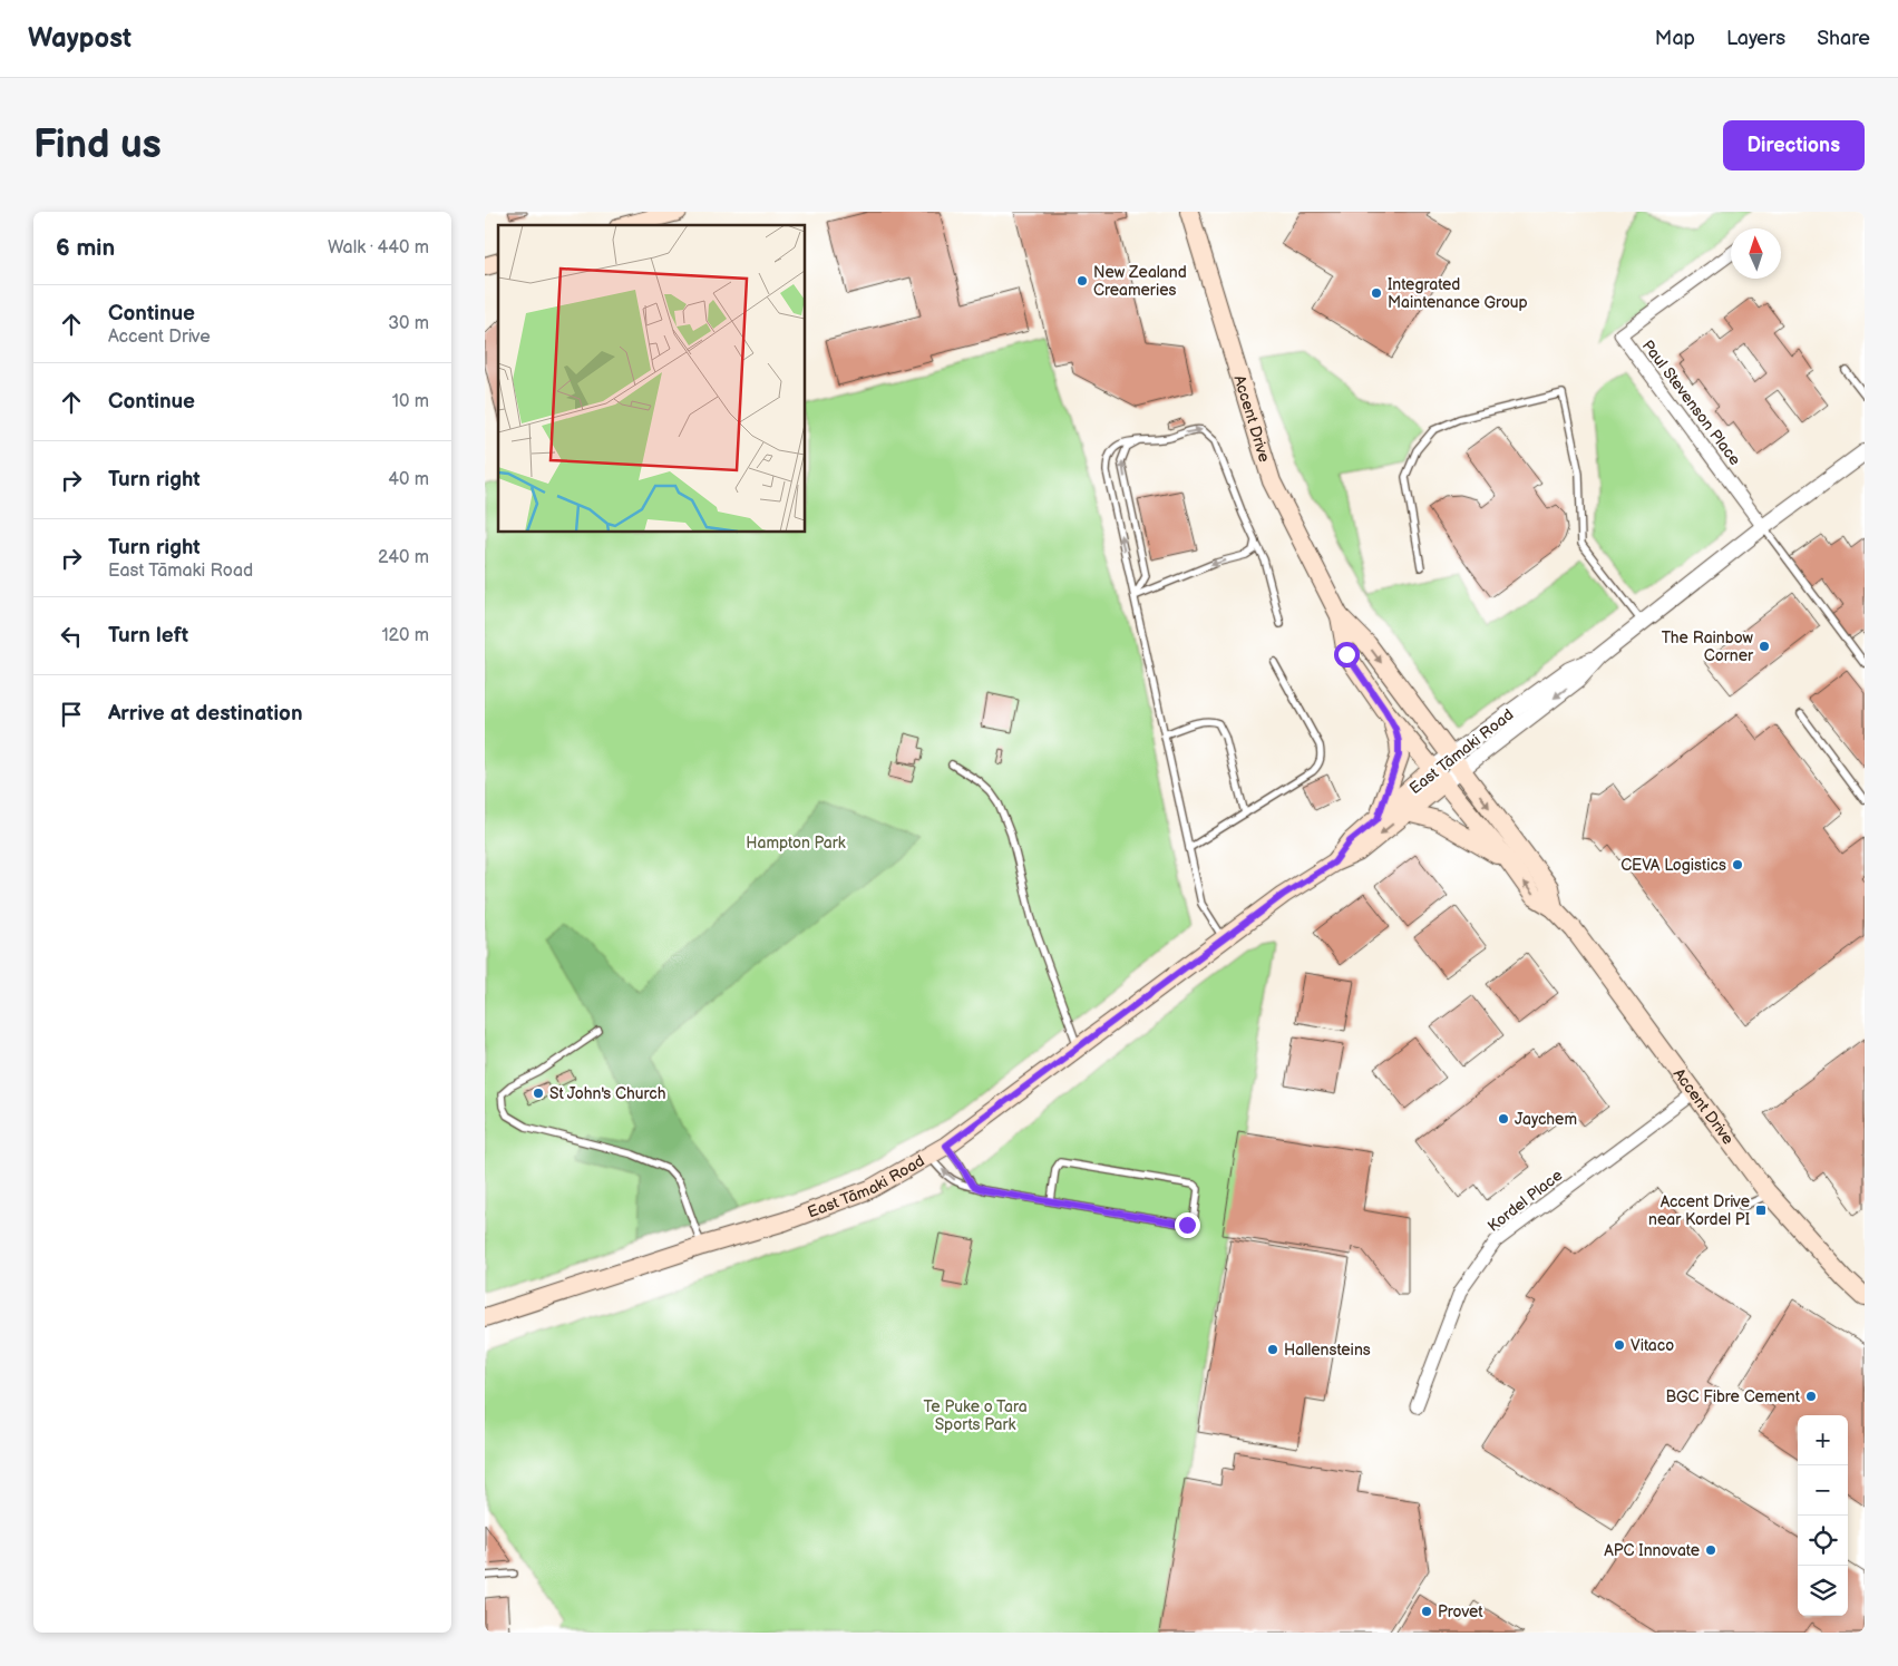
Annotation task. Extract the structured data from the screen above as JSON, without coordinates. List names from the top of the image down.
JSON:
{
  "streets": {
    "main road": ["Accent Drive", "East Tāmaki Road"],
    "street": ["Paul Stevenson Place", "Kordel Place"]
  },
  "crossings": [
    ["Paul Stevenson Place", "East Tāmaki Road"],
    ["Accent Drive", "East Tāmaki Road"],
    ["Accent Drive", "Kordel Place"]
  ],
  "parks": ["Hampton Park", "Te Puke o Tara Sports Park"],
  "places": {
    "other": [
      "New Zealand Creameries",
      "Integrated Maintenance Group",
      "The Rainbow Corner",
      "CEVA Logistics",
      "St John's Church",
      "Jaychem",
      "Vitaco",
      "Hallensteins",
      "BGC Fibre Cement",
      "APC Innovate",
      "Provet"
    ],
    "transit": ["Accent Drive near Kordel PI"]
  },
  "north": "top",
  "page": {
    "header": "Waypost",
    "nav": ["Map", "Layers", "Share"],
    "buttons": "Directions",
    "title": "Find us",
    "heading": ["6 min", "Walk · 440 m"],
    "list": [
      ["Continue", "Accent Drive", "30 m"],
      ["Continue", "10 m"],
      ["Turn right", "40 m"],
      ["Turn right", "East Tāmaki Road", "240 m"],
      ["Turn left", "120 m"],
      "Arrive at destination"
    ],
    "map_buttons": ["+", "−"]
  }
}
